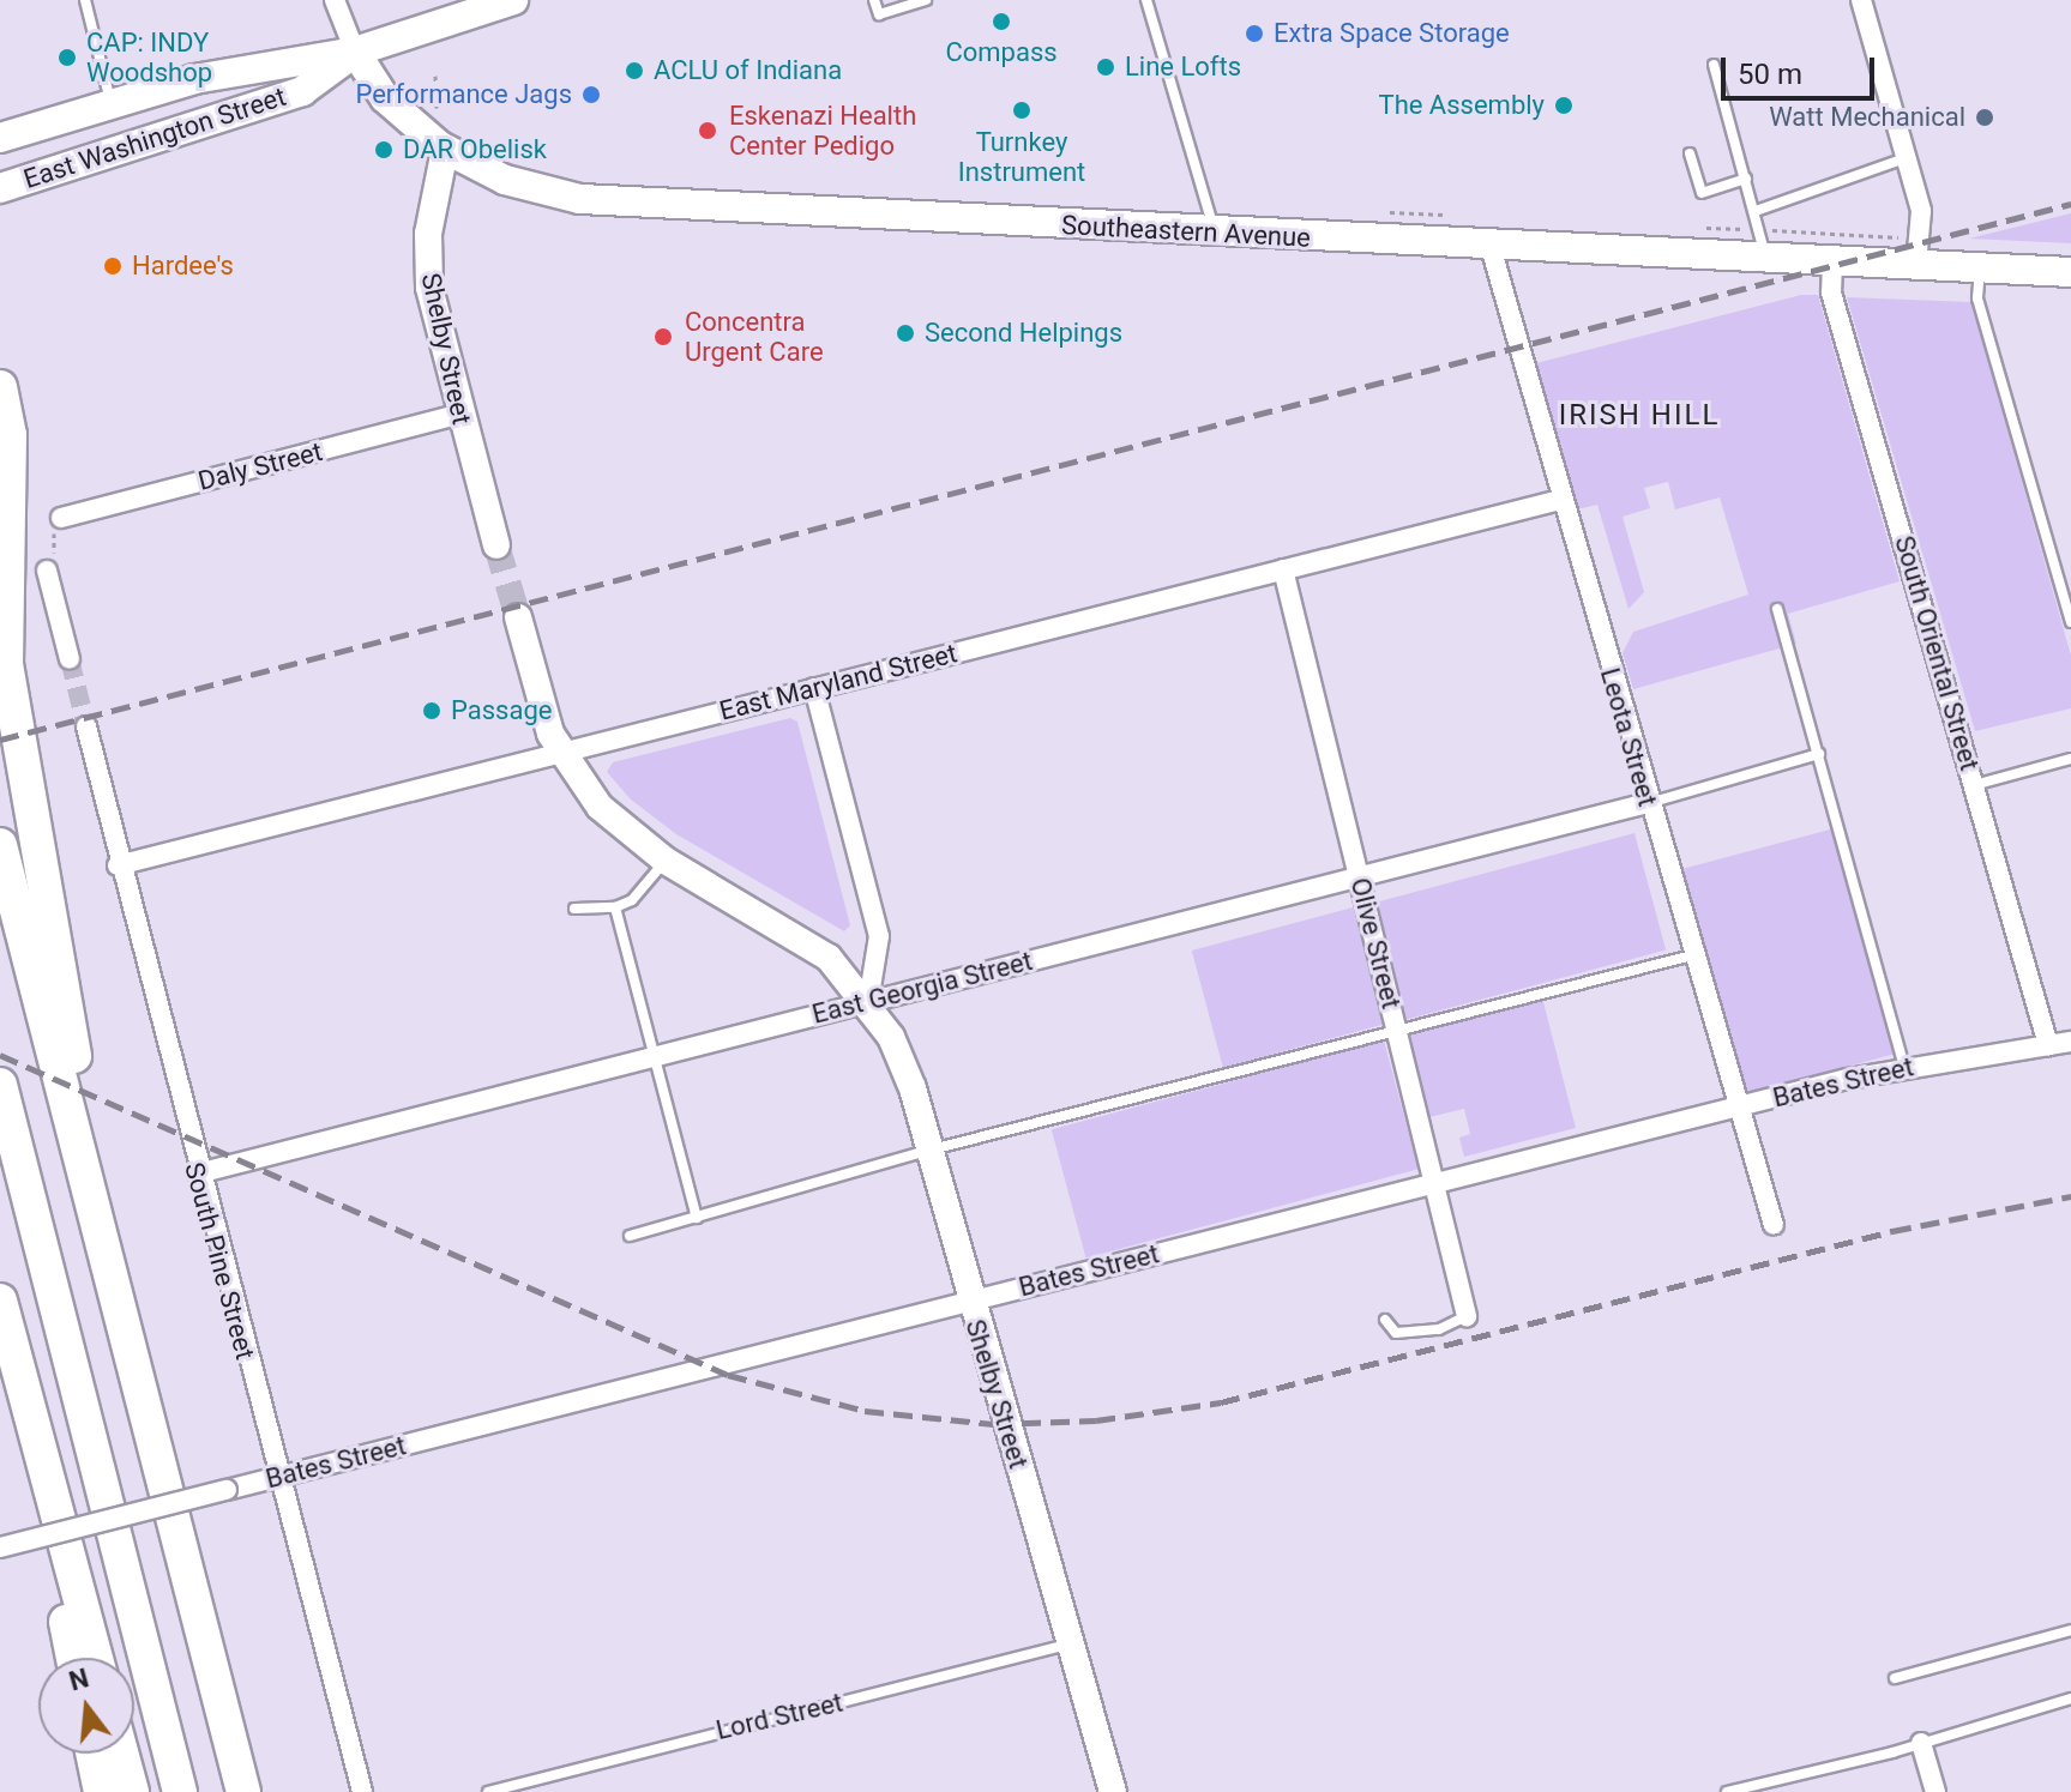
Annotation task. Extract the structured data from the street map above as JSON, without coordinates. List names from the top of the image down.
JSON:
{
  "streets": {
    "main road": ["East Washington Street", "Southeastern Avenue", "Shelby Street"],
    "street": [
      "Daly Street",
      "South Oriental Street",
      "East Maryland Street",
      "Leota Street",
      "Olive Street",
      "East Georgia Street",
      "Bates Street",
      "South Pine Street"
    ],
    "lane": ["Lord Street"]
  },
  "crossings": [
    ["East Washington Street", "Southeastern Avenue"],
    ["Southeastern Avenue", "Shelby Street"],
    ["Southeastern Avenue", "South Oriental Street"],
    ["Southeastern Avenue", "Leota Street"],
    ["Shelby Street", "Daly Street"],
    ["Shelby Street", "East Maryland Street"],
    ["Shelby Street", "East Georgia Street"],
    ["Shelby Street", "Bates Street"],
    ["Shelby Street", "Lord Street"],
    ["South Oriental Street", "Bates Street"],
    ["East Maryland Street", "Leota Street"],
    ["East Maryland Street", "Olive Street"],
    ["East Maryland Street", "South Pine Street"],
    ["Leota Street", "East Georgia Street"],
    ["Leota Street", "Bates Street"],
    ["Olive Street", "East Georgia Street"],
    ["Olive Street", "Bates Street"],
    ["East Georgia Street", "South Pine Street"],
    ["Bates Street", "South Pine Street"]
  ],
  "districts": ["IRISH HILL"],
  "places": [
    "Compass",
    "Extra Space Storage",
    "CAP: INDY Woodshop",
    "Line Lofts",
    "ACLU of Indiana",
    "Performance Jags",
    "The Assembly",
    "Turnkey Instrument",
    "Watt Mechanical",
    "Eskenazi Health Center Pedigo",
    "DAR Obelisk",
    "Hardee's",
    "Second Helpings",
    "Concentra Urgent Care",
    "Passage"
  ],
  "scale_bar": "50 m",
  "north": "top"
}
